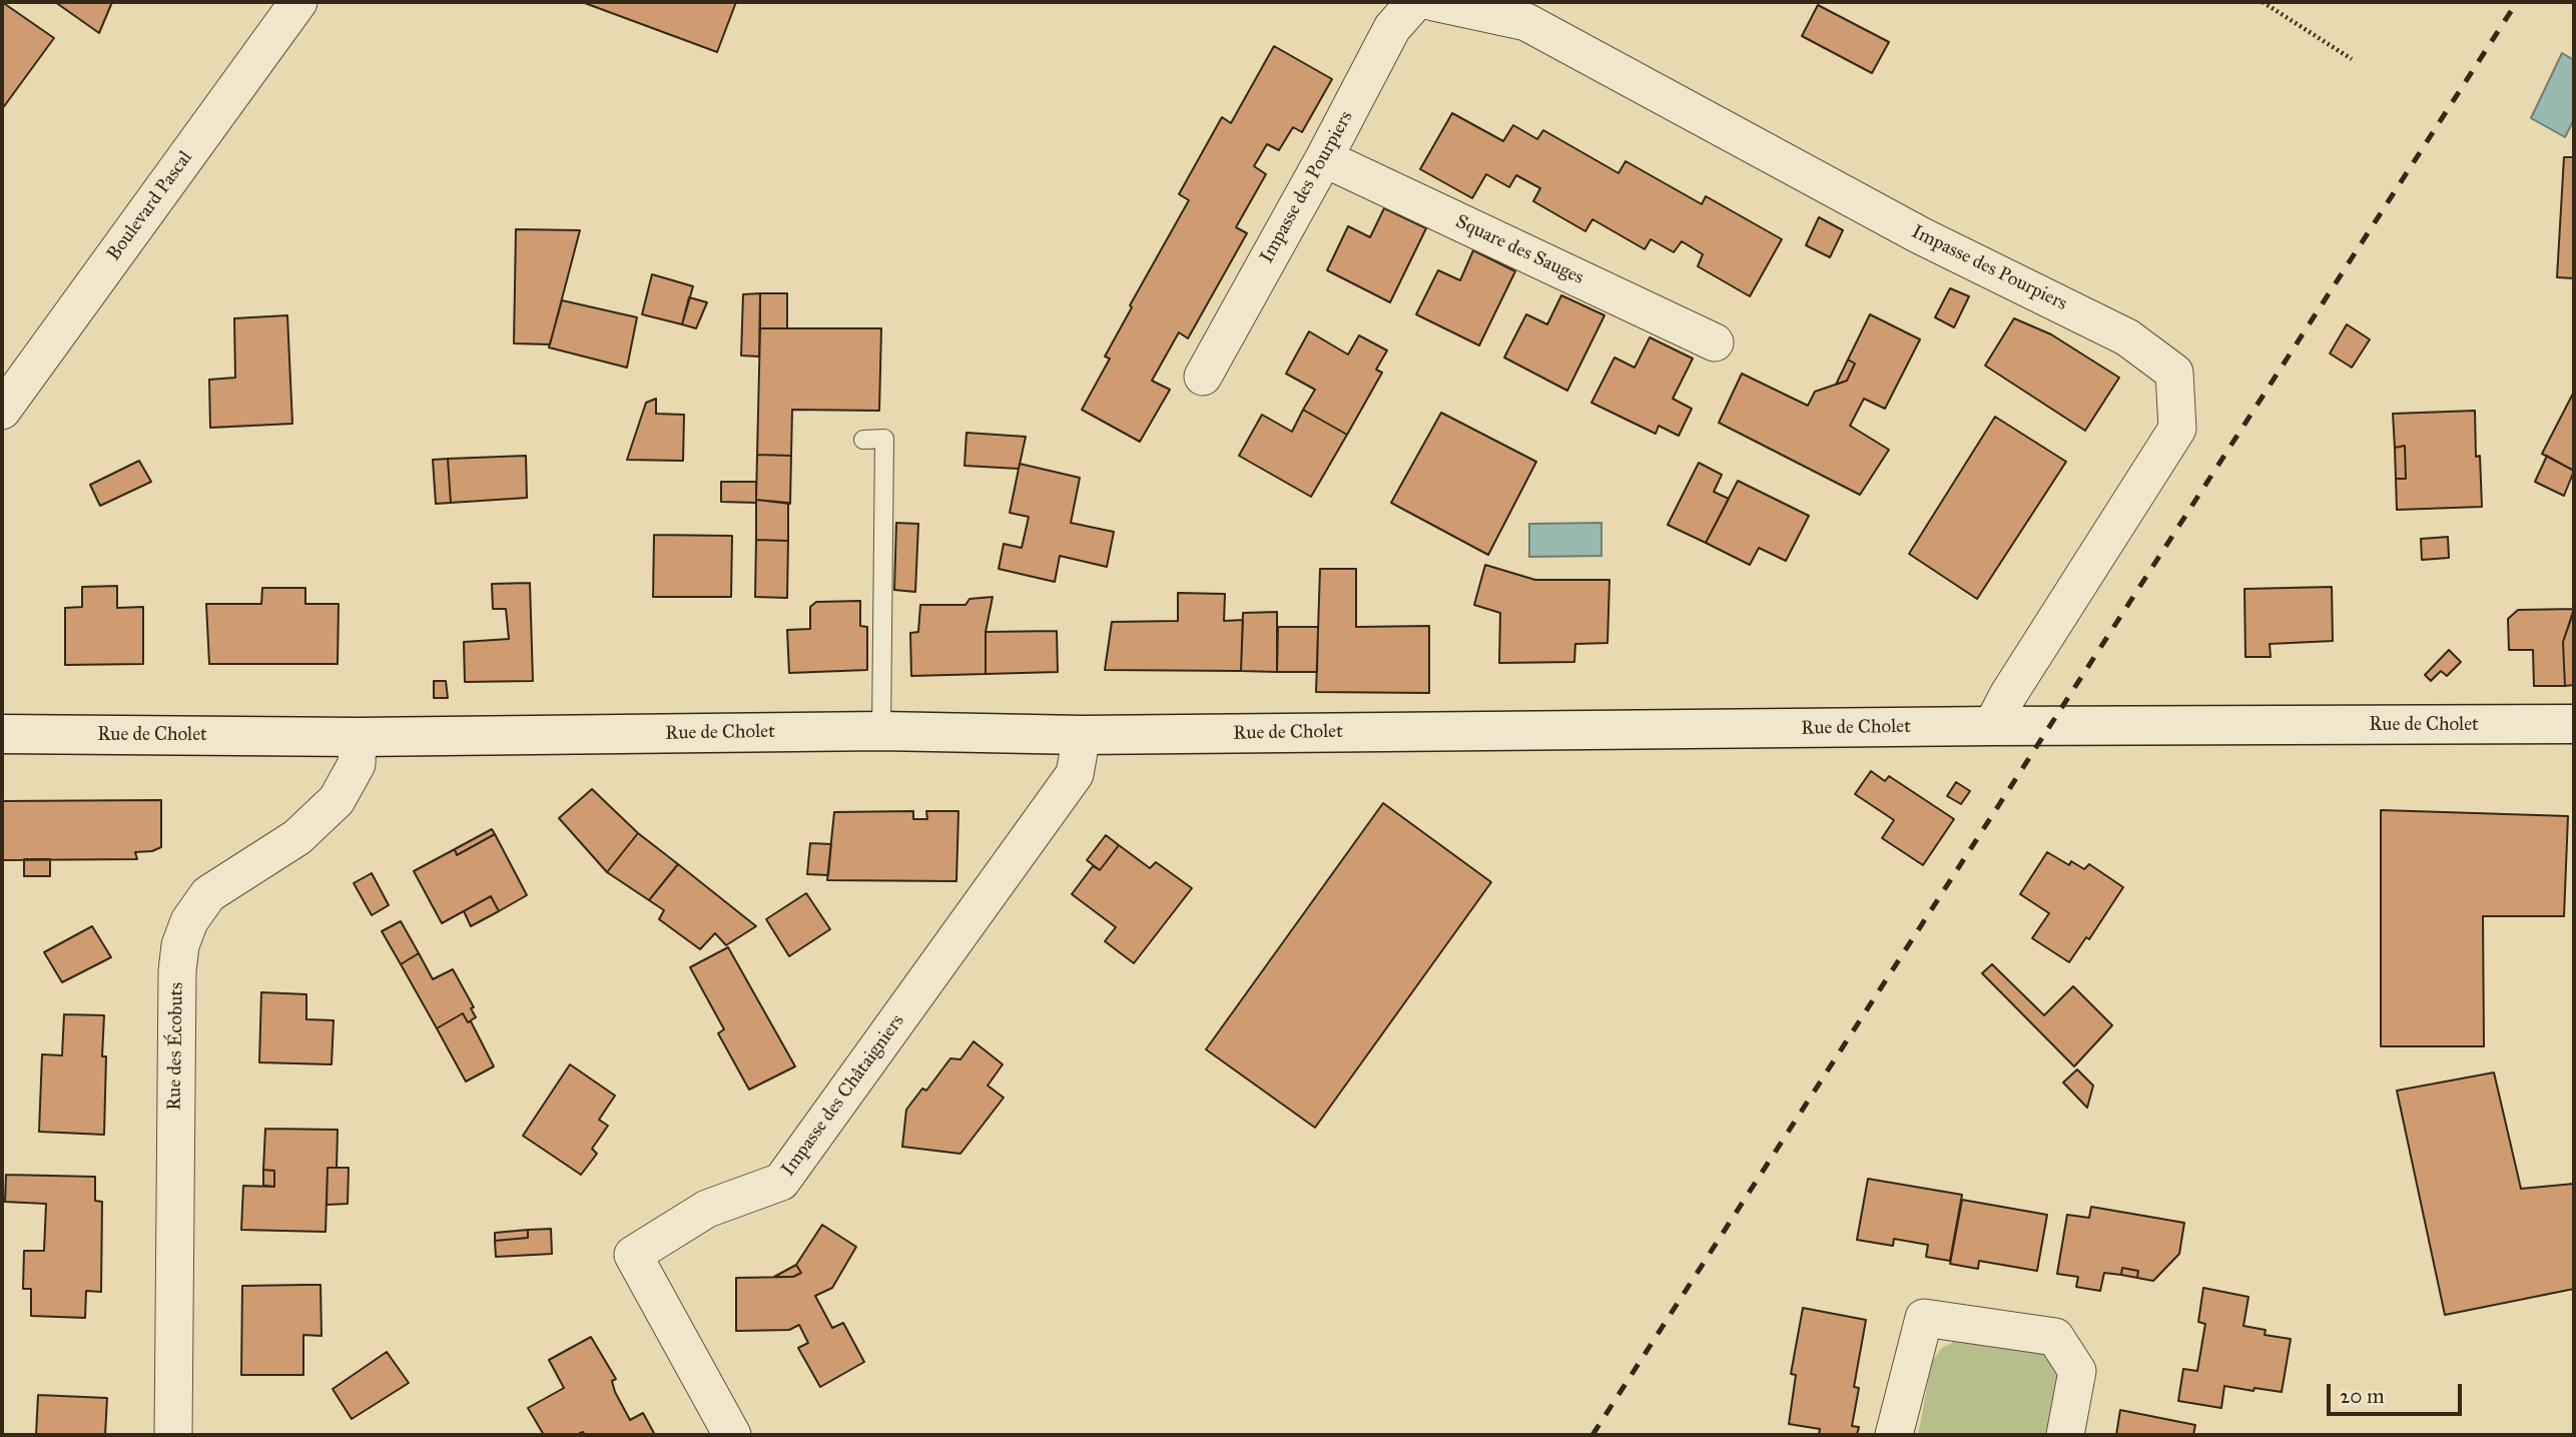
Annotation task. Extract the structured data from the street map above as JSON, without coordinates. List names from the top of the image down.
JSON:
{
  "streets": {
    "main road": ["Rue de Cholet"],
    "street": [
      "Impasse des Pourpiers",
      "Boulevard Pascal",
      "Square des Sauges",
      "Rue des Écobuts",
      "Impasse des Châtaigniers"
    ]
  },
  "crossings": [
    ["Impasse des Pourpiers", "Square des Sauges"],
    ["Impasse des Pourpiers", "Rue de Cholet"],
    ["Rue de Cholet", "Rue des Écobuts"],
    ["Rue de Cholet", "Impasse des Châtaigniers"]
  ],
  "scale_bar": "20 m"
}
